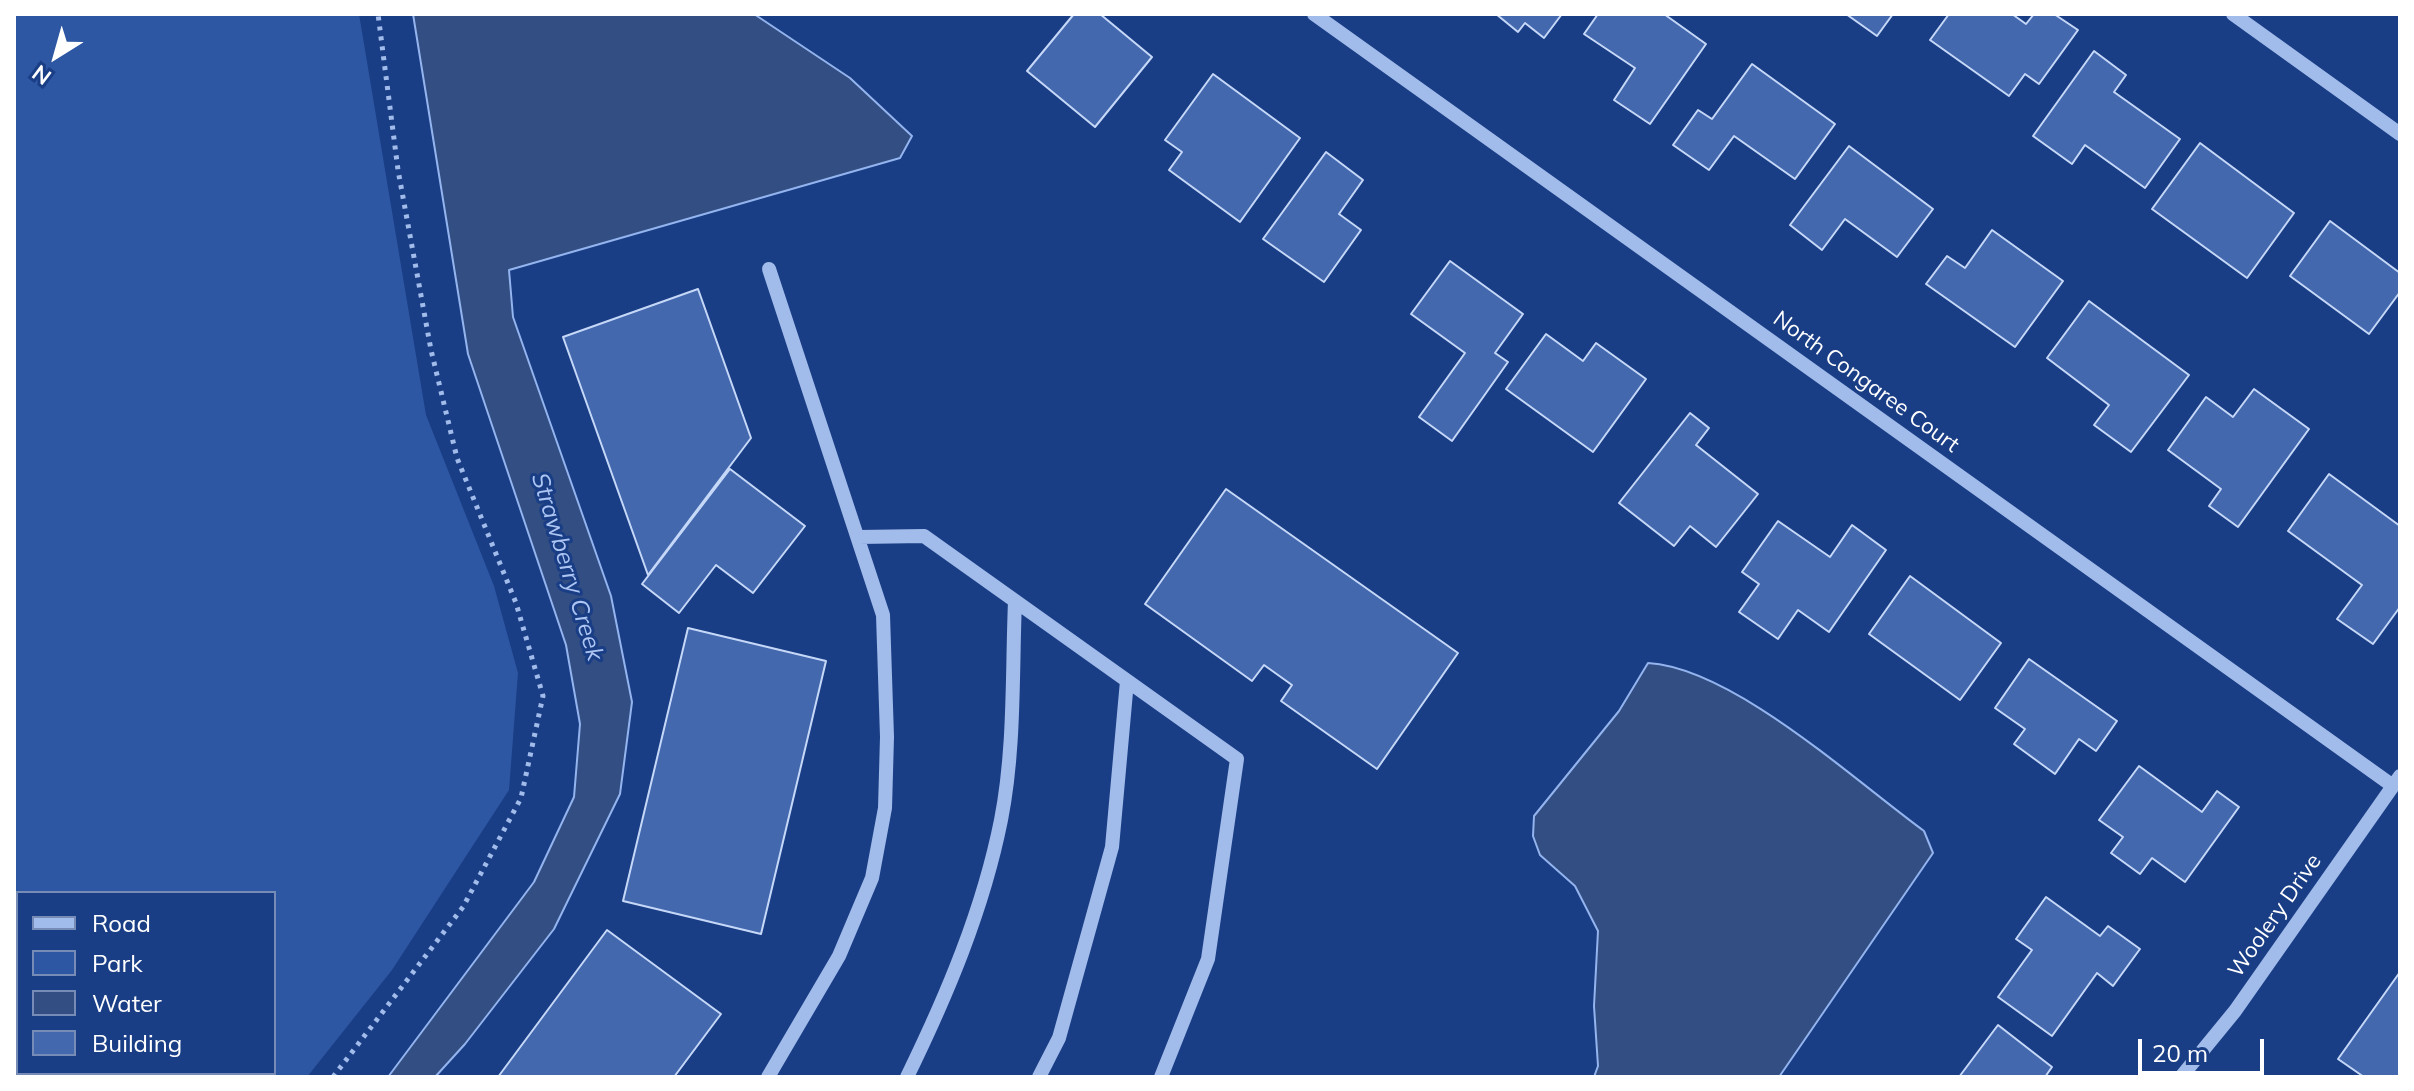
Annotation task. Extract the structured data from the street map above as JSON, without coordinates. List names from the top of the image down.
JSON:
{
  "streets": {
    "street": ["North Congaree Court", "Woolery Drive"]
  },
  "crossings": [
    ["North Congaree Court", "Woolery Drive"]
  ],
  "water": ["Strawberry Creek"],
  "legend": [
    "Road",
    "Park",
    "Water",
    "Building"
  ],
  "scale_bar": "20 m",
  "north": "bottom left"
}
